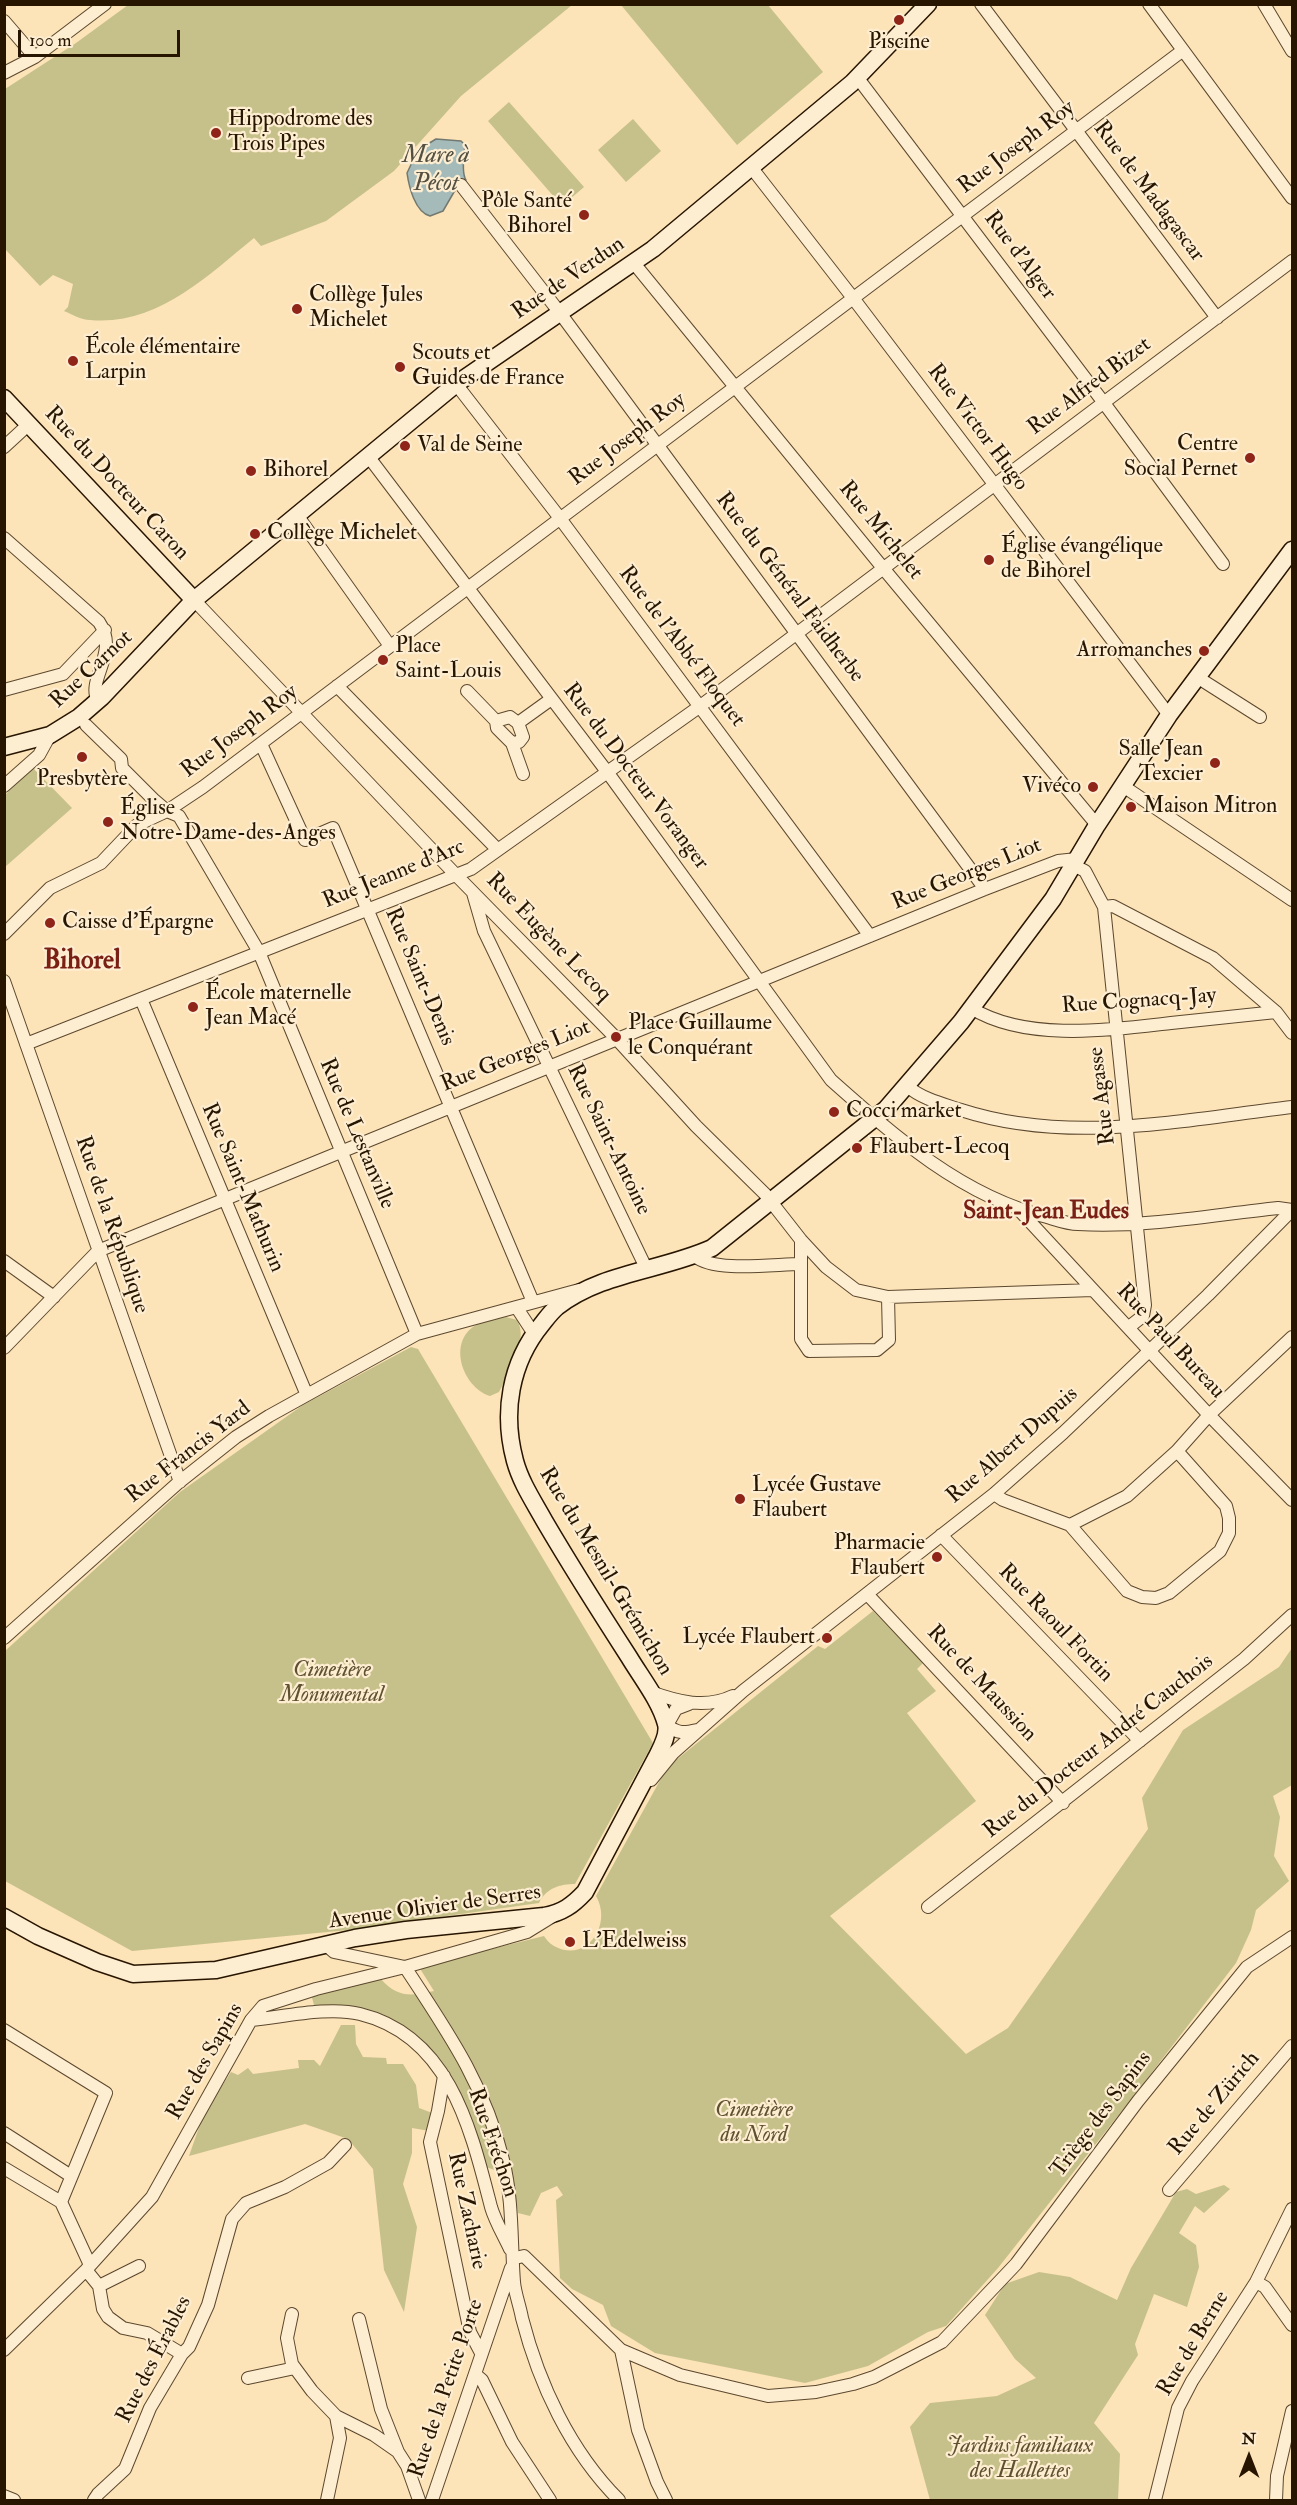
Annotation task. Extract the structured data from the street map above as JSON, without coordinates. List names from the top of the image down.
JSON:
{
  "streets": {
    "street": [
      "Rue Joseph Roy",
      "Rue de Madagascar",
      "Rue d'Alger",
      "Rue de Verdun",
      "Rue Alfred Bizet",
      "Rue Victor Hugo",
      "Rue du Docteur Caron",
      "Rue Michelet",
      "Rue du Général Faidherbe",
      "Rue de l'Abbé Floquet",
      "Rue Carnot",
      "Rue du Docteur Voranger",
      "Rue Jeanne d'Arc",
      "Rue Georges Liot",
      "Rue Eugène Lecoq",
      "Rue Saint-Denis",
      "Rue Cognacq-Jay",
      "Rue Agasse",
      "Rue de Lestanville",
      "Rue Saint-Antoine",
      "Rue Saint-Mathurin",
      "Rue de la République",
      "Rue Paul Bureau",
      "Rue Albert Dupuis",
      "Rue Francis Yard",
      "Rue du Mesnil-Grémichon",
      "Rue Raoul Fortin",
      "Rue de Maussion",
      "Rue du Docteur André Cauchois",
      "Avenue Olivier de Serres",
      "Rue des Sapins",
      "Rue de Zürich",
      "Triège des Sapins",
      "Rue Fréchon",
      "Rue Zacharie",
      "Rue de Berne",
      "Rue des Érables",
      "Rue de la Petite Porte"
    ]
  },
  "crossings": [
    ["Rue Joseph Roy", "Rue de Madagascar"],
    ["Rue Joseph Roy", "Rue d'Alger"],
    ["Rue Joseph Roy", "Rue Victor Hugo"],
    ["Rue Joseph Roy", "Rue Michelet"],
    ["Rue Joseph Roy", "Rue du Général Faidherbe"],
    ["Rue Joseph Roy", "Rue de l'Abbé Floquet"],
    ["Rue Joseph Roy", "Rue du Docteur Voranger"],
    ["Rue Joseph Roy", "Rue Eugène Lecoq"],
    ["Rue Joseph Roy", "Rue Saint-Denis"],
    ["Rue Joseph Roy", "Rue de Lestanville"],
    ["Rue de Madagascar", "Rue Alfred Bizet"],
    ["Rue d'Alger", "Rue de Verdun"],
    ["Rue d'Alger", "Rue Alfred Bizet"],
    ["Rue de Verdun", "Rue Victor Hugo"],
    ["Rue de Verdun", "Rue du Docteur Caron"],
    ["Rue de Verdun", "Rue Michelet"],
    ["Rue de Verdun", "Rue du Général Faidherbe"],
    ["Rue de Verdun", "Rue de l'Abbé Floquet"],
    ["Rue de Verdun", "Rue Carnot"],
    ["Rue de Verdun", "Rue du Docteur Voranger"],
    ["Rue de Verdun", "Rue Eugène Lecoq"],
    ["Rue Alfred Bizet", "Rue Victor Hugo"],
    ["Rue Alfred Bizet", "Rue Michelet"],
    ["Rue Alfred Bizet", "Rue du Général Faidherbe"],
    ["Rue Alfred Bizet", "Rue Jeanne d'Arc"],
    ["Rue Victor Hugo", "Rue du Mesnil-Grémichon"],
    ["Rue du Docteur Caron", "Rue Carnot"],
    ["Rue du Docteur Caron", "Rue Eugène Lecoq"],
    ["Rue Michelet", "Rue du Mesnil-Grémichon"],
    ["Rue du Général Faidherbe", "Rue Jeanne d'Arc"],
    ["Rue du Général Faidherbe", "Rue Georges Liot"],
    ["Rue de l'Abbé Floquet", "Rue Jeanne d'Arc"],
    ["Rue de l'Abbé Floquet", "Rue Georges Liot"],
    ["Rue Carnot", "Rue Eugène Lecoq"],
    ["Rue du Docteur Voranger", "Rue Jeanne d'Arc"],
    ["Rue du Docteur Voranger", "Rue Georges Liot"],
    ["Rue du Docteur Voranger", "Rue Paul Bureau"],
    ["Rue du Docteur Voranger", "Rue du Mesnil-Grémichon"],
    ["Rue Jeanne d'Arc", "Rue Eugène Lecoq"],
    ["Rue Jeanne d'Arc", "Rue Saint-Denis"],
    ["Rue Jeanne d'Arc", "Rue de Lestanville"],
    ["Rue Jeanne d'Arc", "Rue Saint-Mathurin"],
    ["Rue Jeanne d'Arc", "Rue de la République"],
    ["Rue Georges Liot", "Rue Eugène Lecoq"],
    ["Rue Georges Liot", "Rue Saint-Denis"],
    ["Rue Georges Liot", "Rue Agasse"],
    ["Rue Georges Liot", "Rue de Lestanville"],
    ["Rue Georges Liot", "Rue Saint-Antoine"],
    ["Rue Georges Liot", "Rue Saint-Mathurin"],
    ["Rue Georges Liot", "Rue de la République"],
    ["Rue Georges Liot", "Rue du Mesnil-Grémichon"],
    ["Rue Eugène Lecoq", "Rue Saint-Antoine"],
    ["Rue Eugène Lecoq", "Rue Paul Bureau"],
    ["Rue Eugène Lecoq", "Rue du Mesnil-Grémichon"],
    ["Rue Saint-Denis", "Rue Francis Yard"],
    ["Rue Cognacq-Jay", "Rue Agasse"],
    ["Rue Cognacq-Jay", "Rue du Mesnil-Grémichon"],
    ["Rue Agasse", "Rue Paul Bureau"],
    ["Rue Agasse", "Rue du Mesnil-Grémichon"],
    ["Rue de Lestanville", "Rue Francis Yard"],
    ["Rue Saint-Antoine", "Rue du Mesnil-Grémichon"],
    ["Rue Saint-Mathurin", "Rue Francis Yard"],
    ["Rue de la République", "Rue Francis Yard"],
    ["Rue Paul Bureau", "Rue Albert Dupuis"],
    ["Rue Albert Dupuis", "Rue du Mesnil-Grémichon"],
    ["Rue Albert Dupuis", "Rue Raoul Fortin"],
    ["Rue Albert Dupuis", "Rue de Maussion"],
    ["Rue Albert Dupuis", "Avenue Olivier de Serres"],
    ["Rue Francis Yard", "Rue du Mesnil-Grémichon"],
    ["Rue du Mesnil-Grémichon", "Avenue Olivier de Serres"],
    ["Rue Raoul Fortin", "Rue du Docteur André Cauchois"],
    ["Rue de Maussion", "Rue du Docteur André Cauchois"],
    ["Avenue Olivier de Serres", "Rue des Sapins"],
    ["Rue des Sapins", "Rue Fréchon"],
    ["Rue Fréchon", "Rue Zacharie"],
    ["Rue Fréchon", "Rue de la Petite Porte"],
    ["Rue Zacharie", "Rue de la Petite Porte"]
  ],
  "districts": ["Bihorel", "Saint-Jean Eudes"],
  "water": ["Mare à Pécot"],
  "parks": ["Cimetière Monumental", "Cimetière du Nord", "Jardins familiaux des Hallettes"],
  "places": [
    "Piscine",
    "Hippodrome des Trois Pipes",
    "Pôle Santé Bihorel",
    "Collège Jules Michelet",
    "École élémentaire Larpin",
    "Scouts et Guides de France",
    "Val de Seine",
    "Centre Social Pernet",
    "Bihorel",
    "Collège Michelet",
    "Église évangélique de Bihorel",
    "Arromanches",
    "Place Saint-Louis",
    "Presbytère",
    "Salle Jean Texcier",
    "Vivéco",
    "Maison Mitron",
    "Église Notre-Dame-des-Anges",
    "Caisse d'Épargne",
    "École maternelle Jean Macé",
    "Place Guillaume le Conquérant",
    "Cocci market",
    "Flaubert-Lecoq",
    "Lycée Gustave Flaubert",
    "Pharmacie Flaubert",
    "Lycée Flaubert",
    "L'Edelweiss"
  ],
  "scale_bar": "100 m",
  "north": "top"
}
